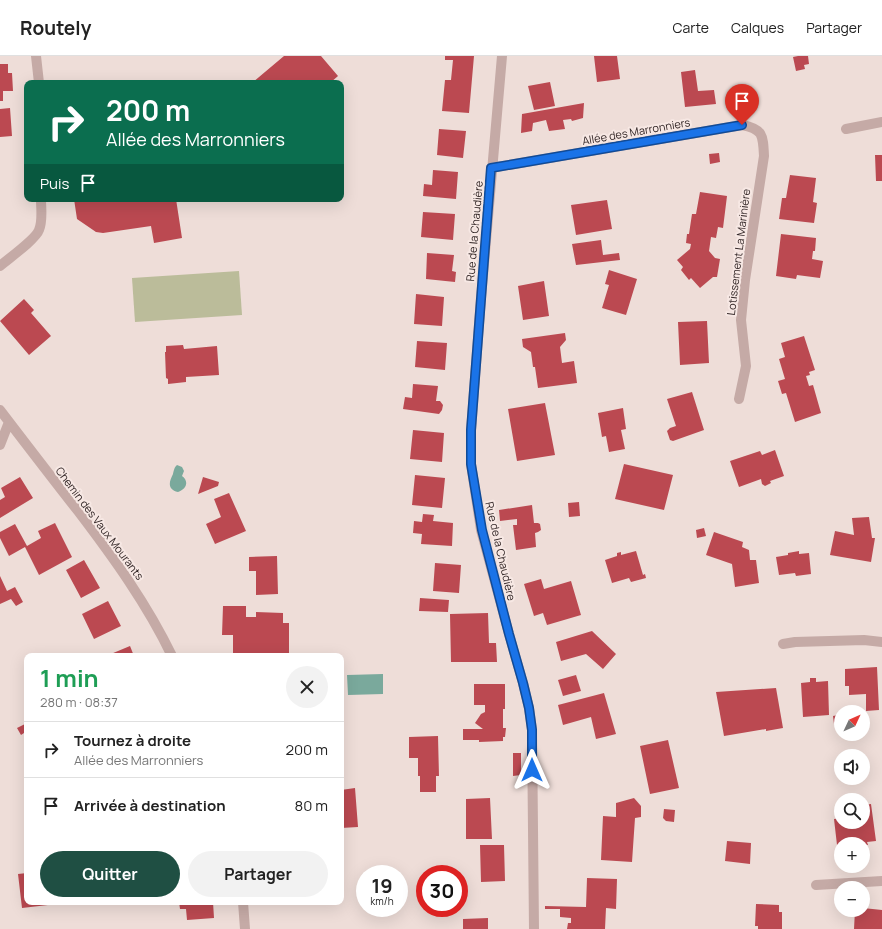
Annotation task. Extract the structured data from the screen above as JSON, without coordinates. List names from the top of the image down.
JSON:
{
  "streets": {
    "street": [
      "Allée des Marronniers",
      "Rue de la Chaudière",
      "Lotissement La Marinière",
      "Chemin des Vaux Mourants"
    ]
  },
  "crossings": [
    ["Allée des Marronniers", "Rue de la Chaudière"],
    ["Allée des Marronniers", "Lotissement La Marinière"]
  ],
  "north": "top right",
  "page": {
    "header": "Routely",
    "nav": ["Carte", "Calques", "Partager"],
    "turn": ["200 m", "Allée des Marronniers"],
    "then": "Puis",
    "heading": ["1 min", "280 m · 08:37"],
    "map_buttons": ["+", "−"],
    "list": [
      {
        "name": "Tournez à droite",
        "note": "Allée des Marronniers",
        "value": "200 m"
      },
      {
        "name": "Arrivée à destination",
        "value": "80 m"
      }
    ],
    "buttons": ["Quitter", "Partager"],
    "speed": "19 km/h",
    "limit": "30"
  }
}
